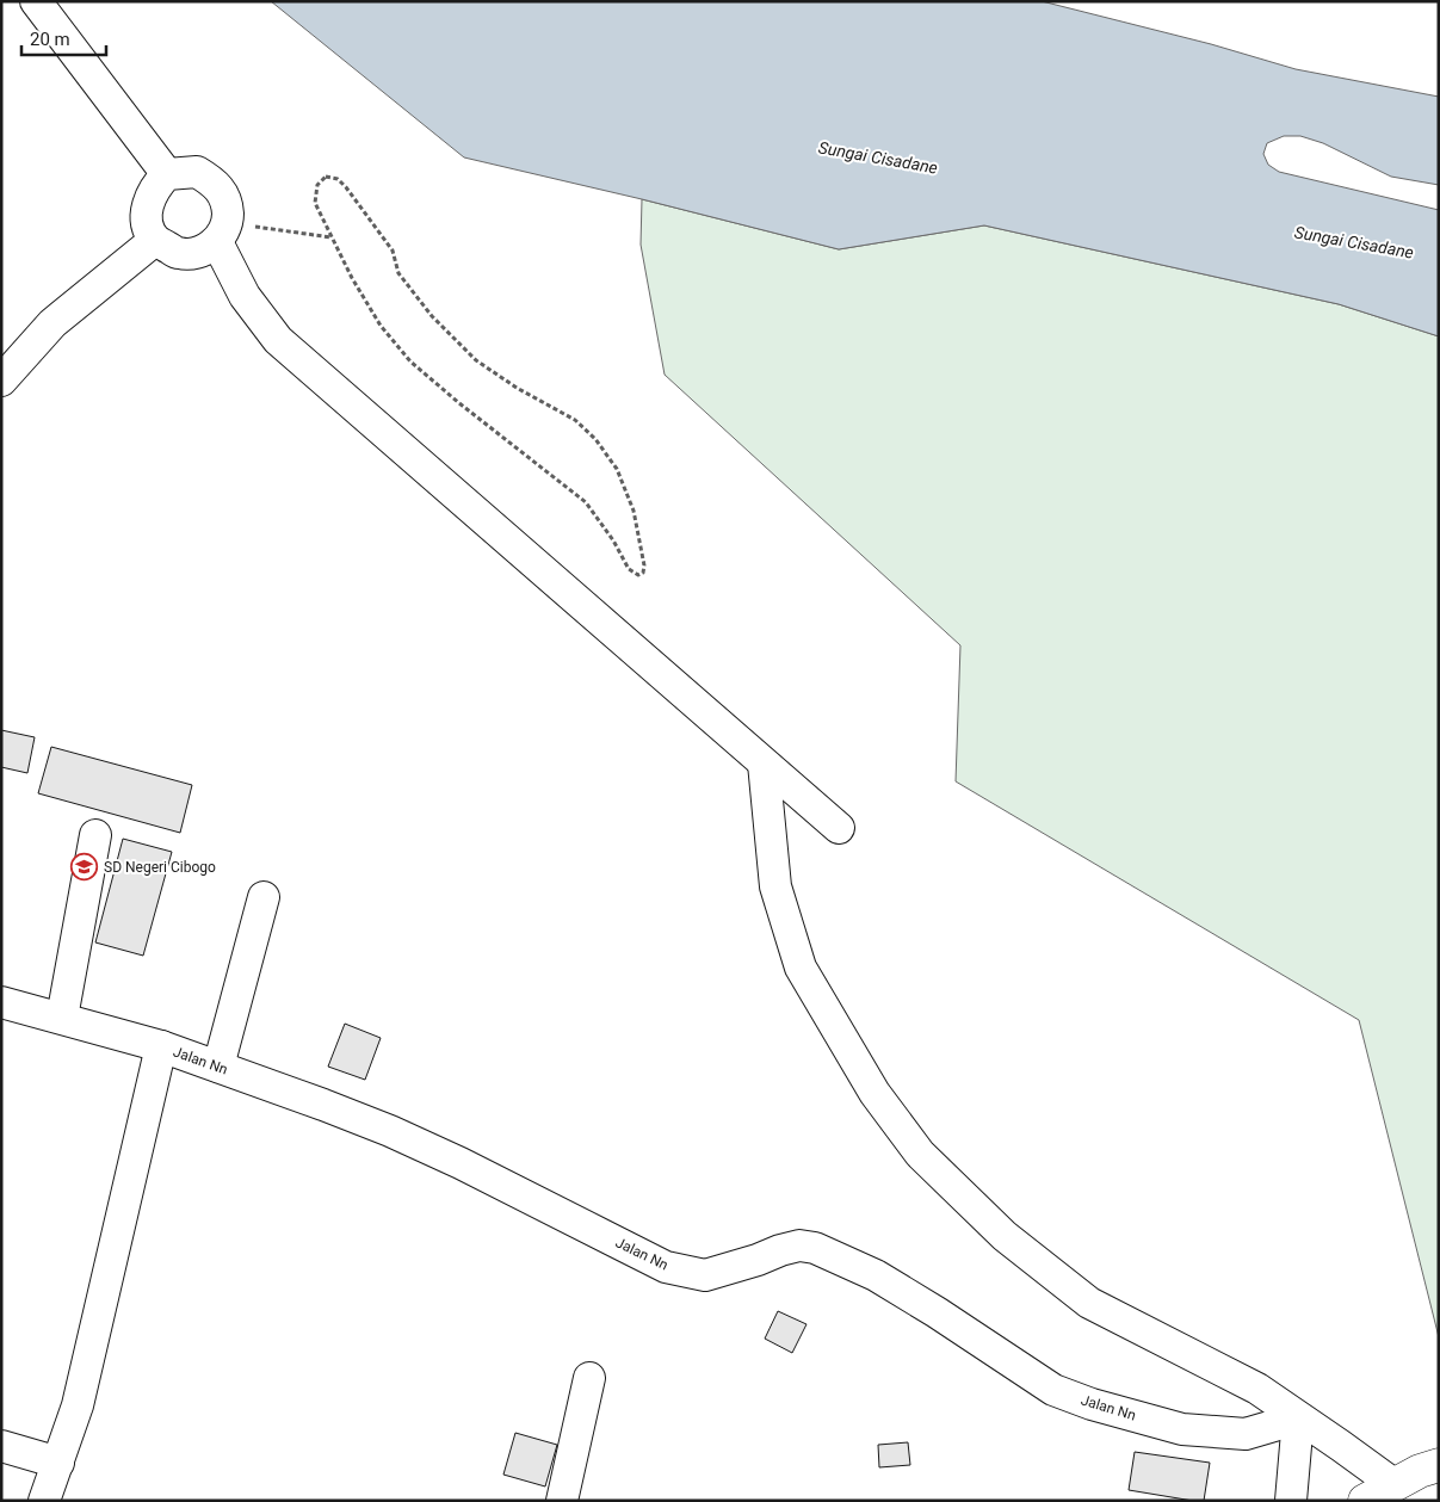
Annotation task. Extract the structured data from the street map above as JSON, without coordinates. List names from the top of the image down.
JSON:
{
  "streets": {
    "street": ["Jalan Nn"]
  },
  "water": ["Sungai Cisadane"],
  "places": {
    "school or university": ["SD Negeri Cibogo"]
  },
  "scale_bar": "20 m"
}
